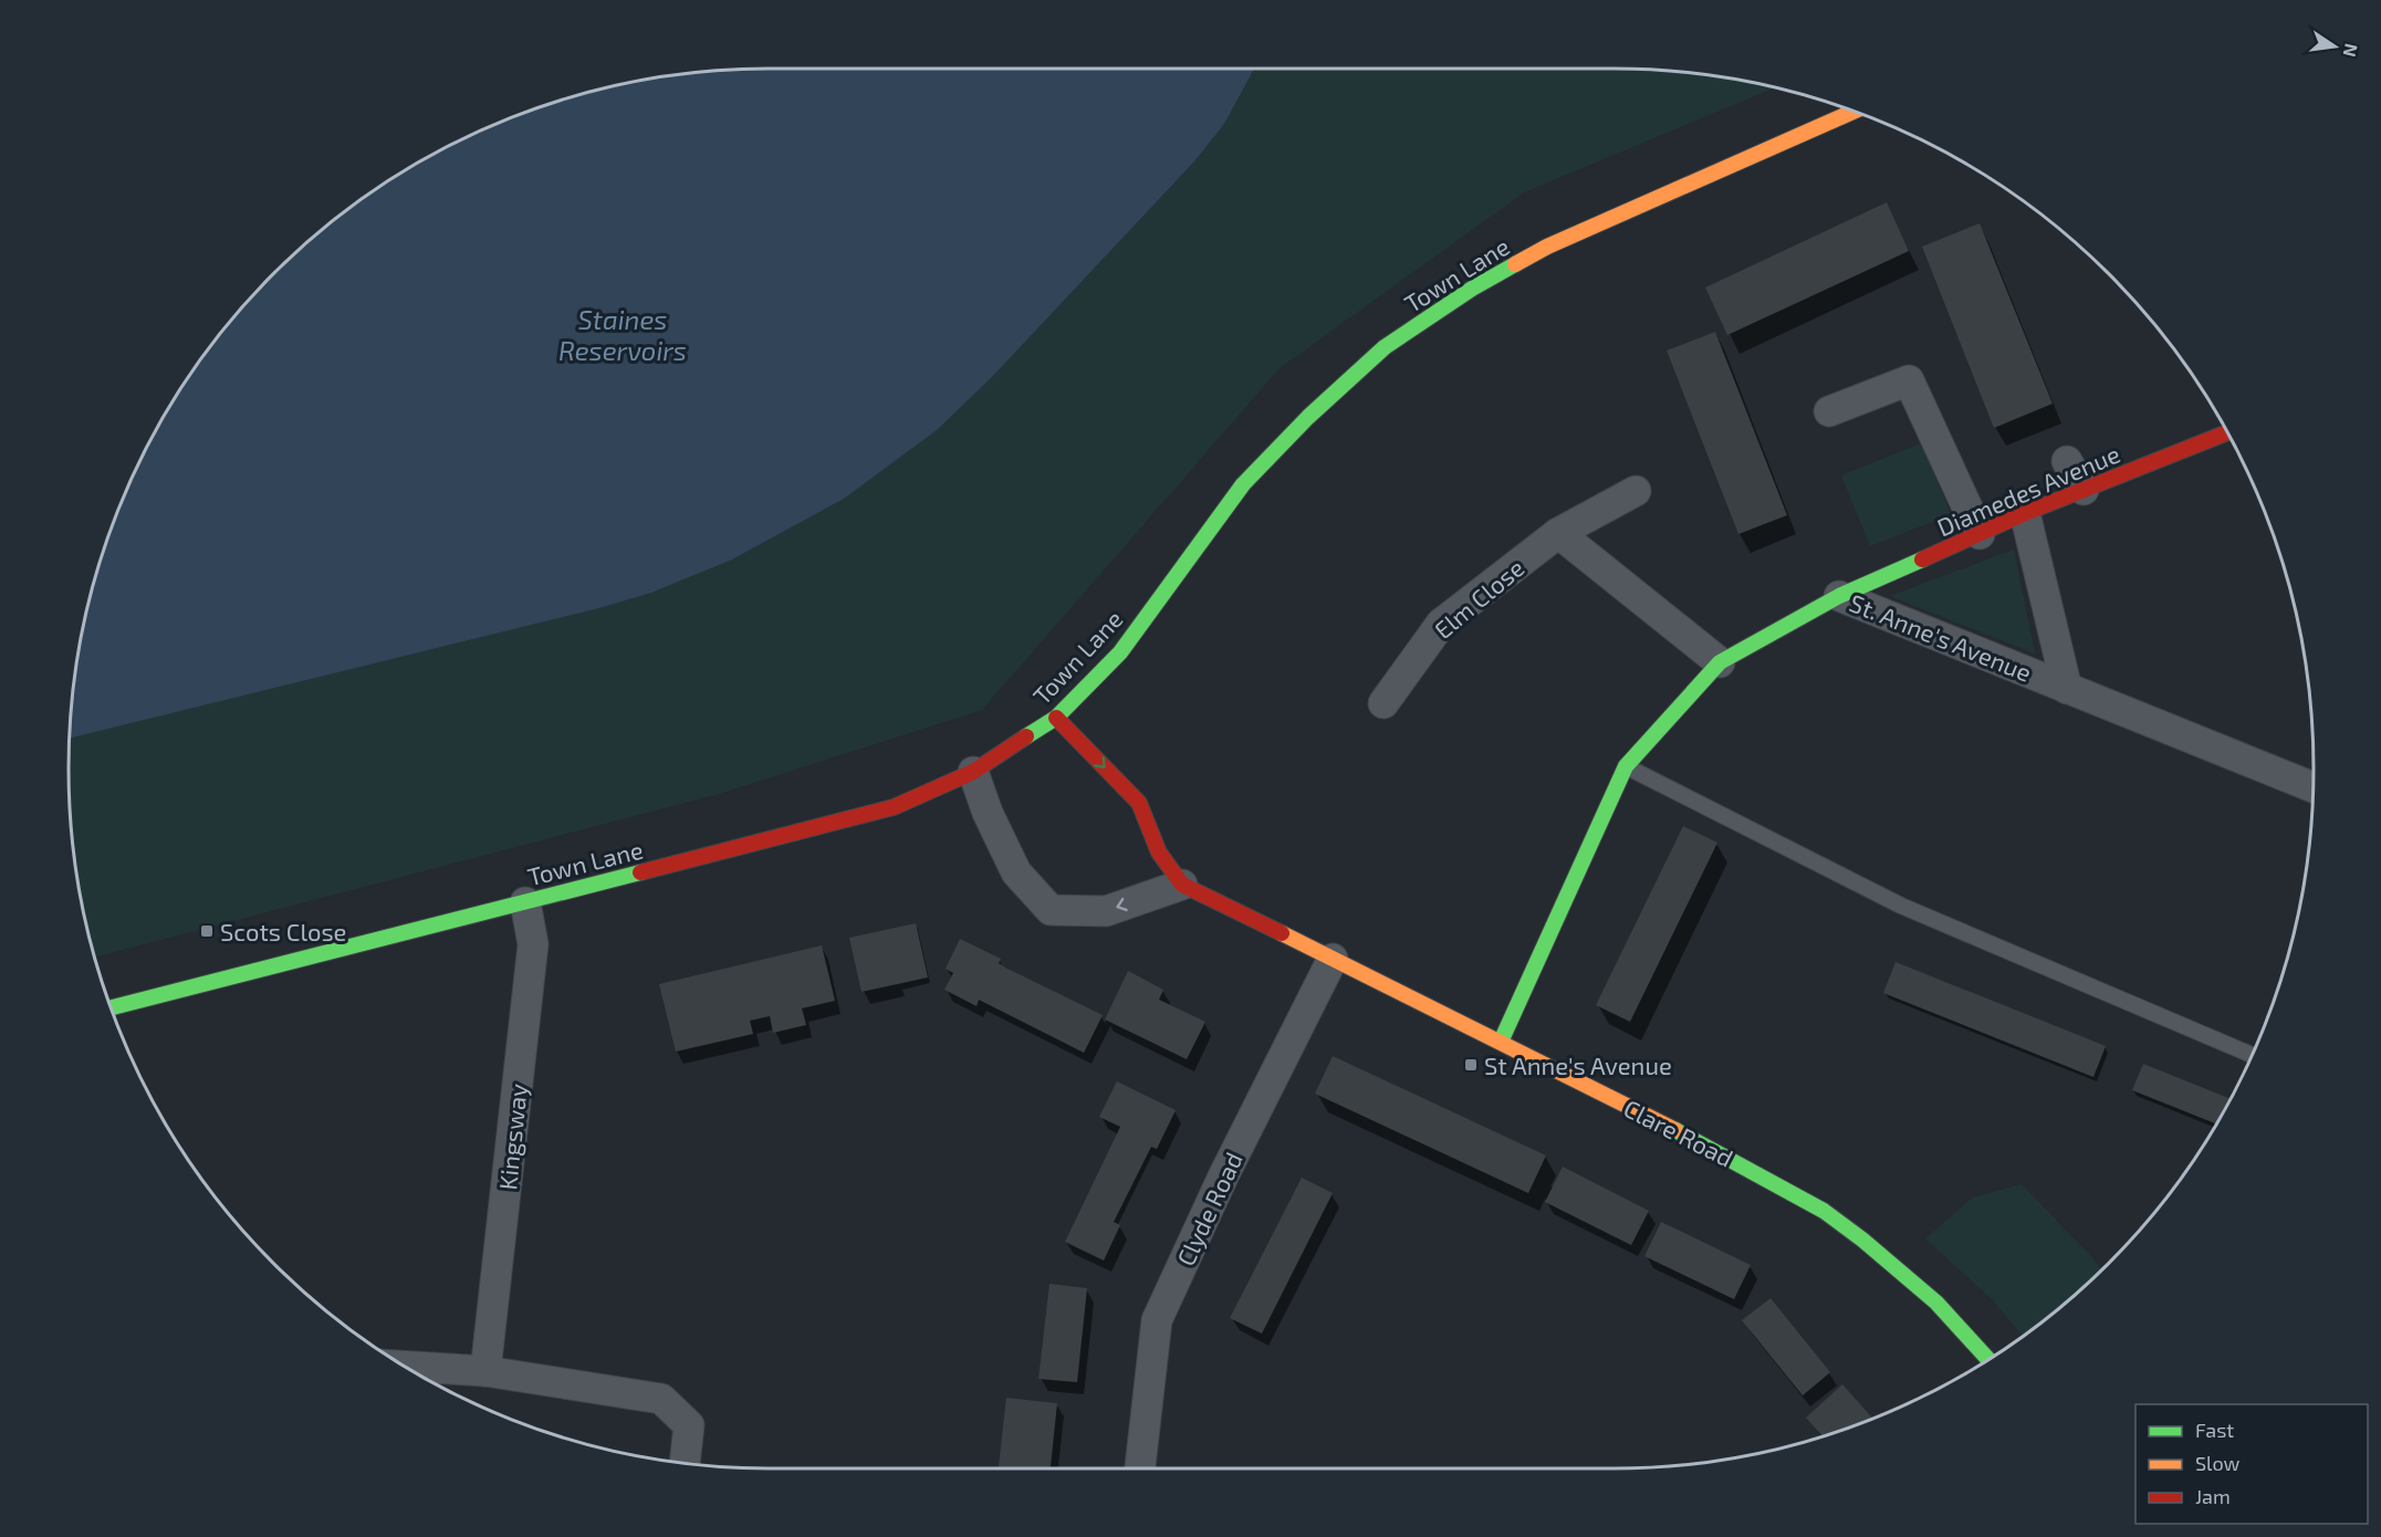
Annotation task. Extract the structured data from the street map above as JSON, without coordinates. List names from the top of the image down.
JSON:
{
  "streets": {
    "street": [
      "Town Lane",
      "Diamedes Avenue",
      "Elm Close",
      "St. Anne's Avenue",
      "Clare Road",
      "Kingsway",
      "Clyde Road"
    ]
  },
  "crossings": [
    ["Town Lane", "Clare Road"],
    ["Town Lane", "Kingsway"],
    ["Diamedes Avenue", "St. Anne's Avenue"],
    ["St. Anne's Avenue", "Clare Road"],
    ["Clare Road", "Clyde Road"]
  ],
  "water": ["Staines Reservoirs"],
  "places": {
    "transit": ["Scots Close", "St Anne's Avenue"]
  },
  "legend": ["Fast", "Slow", "Jam"],
  "north": "right"
}
